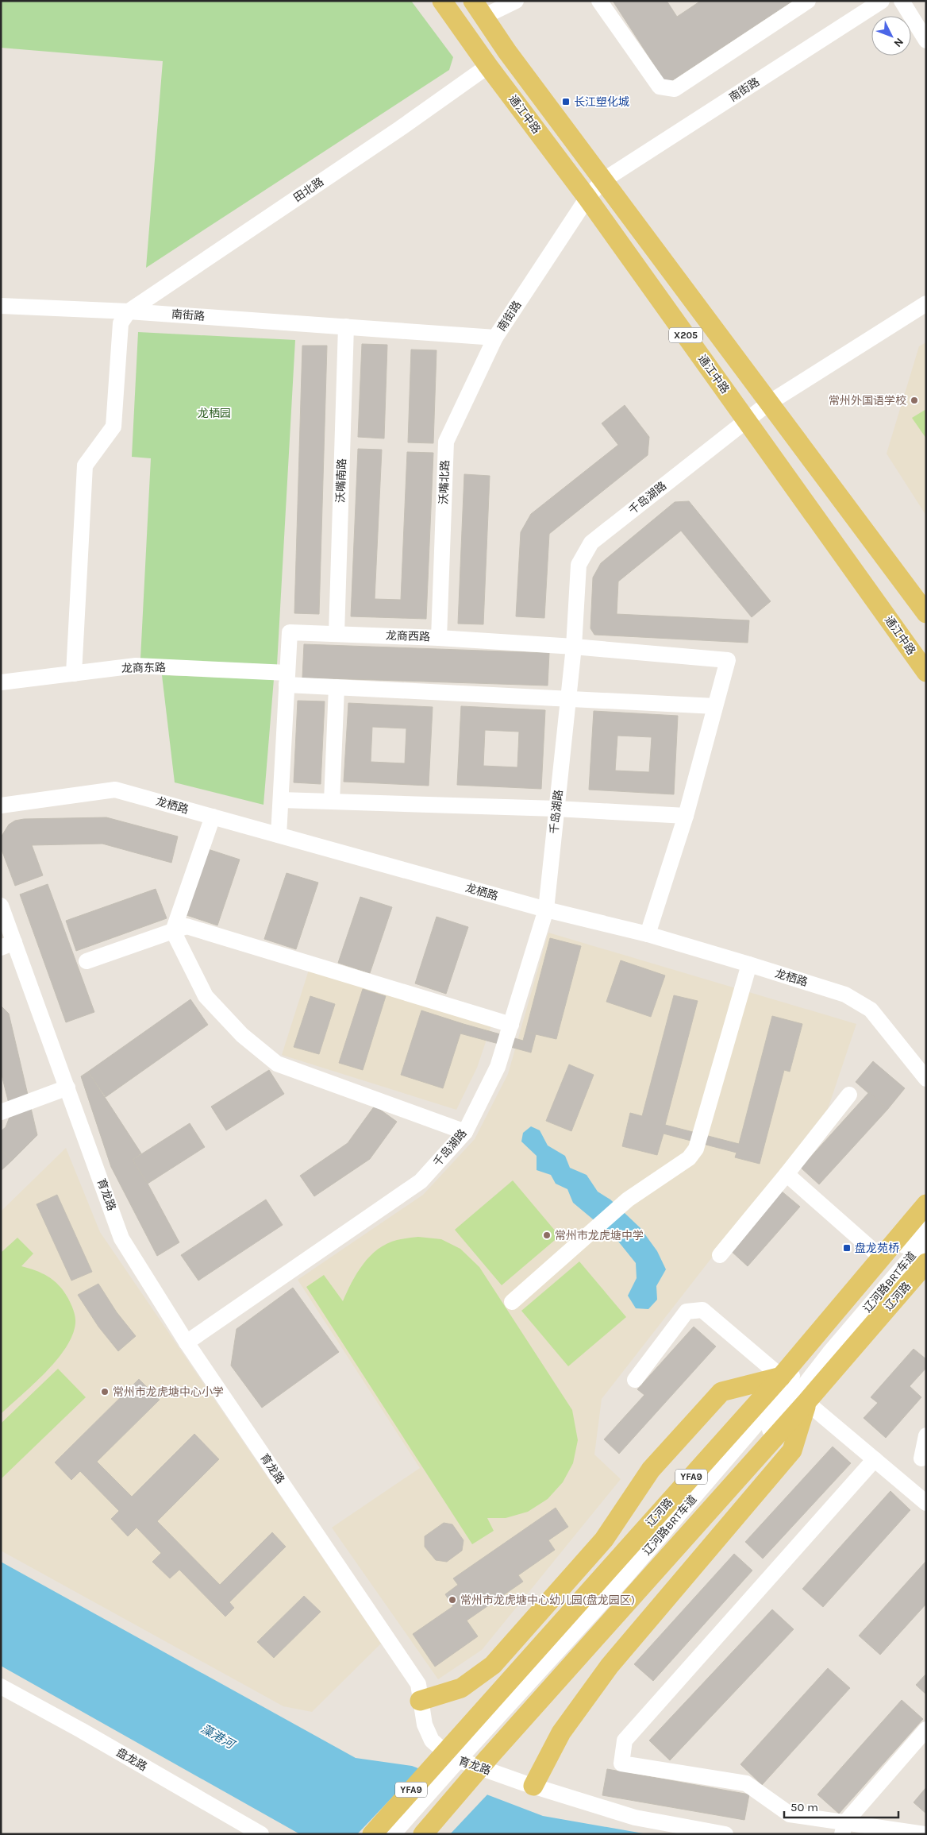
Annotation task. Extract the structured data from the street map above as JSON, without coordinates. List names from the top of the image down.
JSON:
{
  "streets": {
    "main road": [
      "通江中路",
      "X205",
      "辽河路",
      "YFA9"
    ],
    "street": [
      "南街路",
      "田北路",
      "沃嘴南路",
      "沃嘴北路",
      "千岛湖路",
      "龙商西路",
      "龙商东路",
      "龙栖路",
      "育龙路",
      "辽河路BRT车道",
      "盘龙路"
    ]
  },
  "crossings": [
    ["南街路", "通江中路"],
    ["南街路", "田北路"],
    ["南街路", "X205"],
    ["南街路", "沃嘴南路"],
    ["南街路", "沃嘴北路"],
    ["通江中路", "田北路"],
    ["通江中路", "千岛湖路"],
    ["X205", "千岛湖路"],
    ["沃嘴南路", "龙商西路"],
    ["沃嘴北路", "龙商西路"],
    ["千岛湖路", "龙商西路"],
    ["千岛湖路", "龙商东路"],
    ["千岛湖路", "龙栖路"],
    ["千岛湖路", "育龙路"],
    ["龙商西路", "龙商东路"],
    ["龙商西路", "龙栖路"],
    ["辽河路BRT车道", "辽河路"],
    ["辽河路", "YFA9"]
  ],
  "water": ["藻港河"],
  "parks": ["龙栖园"],
  "places": {
    "transit": ["长江塑化城", "盘龙苑桥"],
    "other": [
      "常州外国语学校",
      "常州市龙虎塘中学",
      "常州市龙虎塘中心小学",
      "常州市龙虎塘中心幼儿园(盘龙园区)"
    ]
  },
  "scale_bar": "50 m",
  "north": "bottom right"
}
